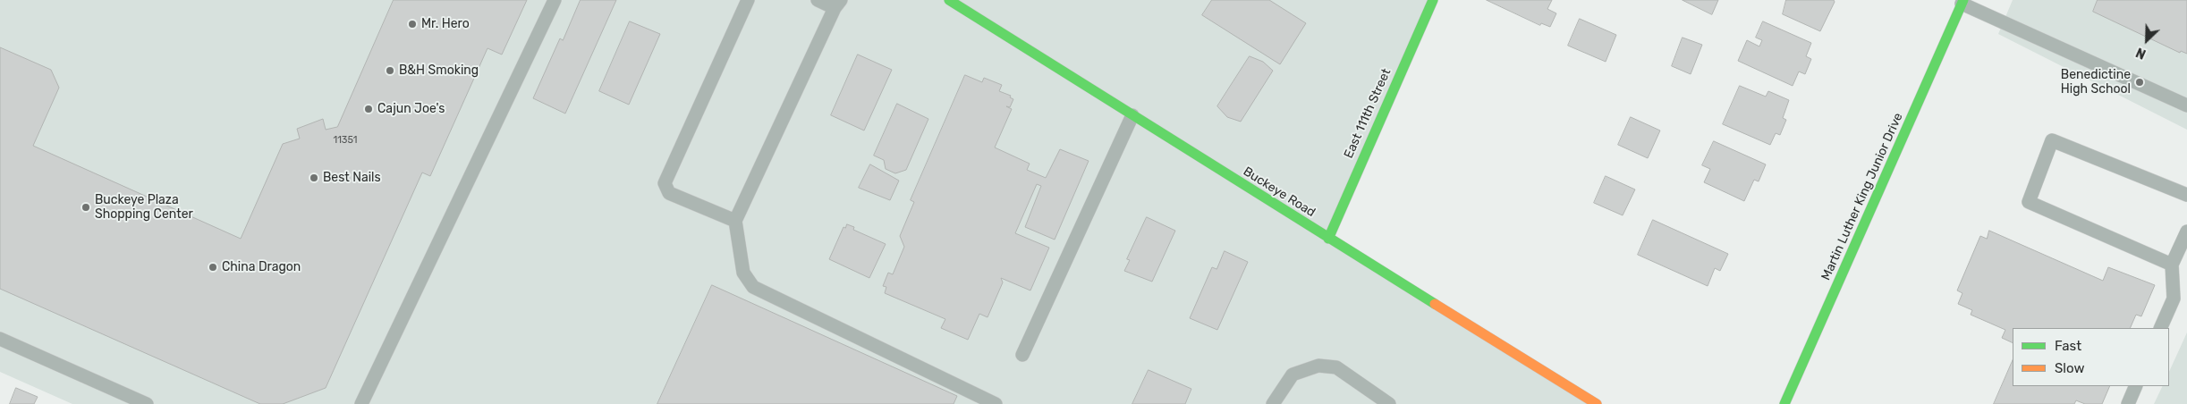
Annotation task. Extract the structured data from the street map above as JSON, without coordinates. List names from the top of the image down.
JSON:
{
  "streets": {
    "street": ["East 111th Street", "Buckeye Road", "Martin Luther King Junior Drive"]
  },
  "crossings": [
    ["East 111th Street", "Buckeye Road"]
  ],
  "places": [
    "Mr. Hero",
    "B&H Smoking",
    "Benedictine High School",
    "Cajun Joe's",
    "Best Nails",
    "Buckeye Plaza Shopping Center",
    "China Dragon"
  ],
  "house_numbers": ["11351"],
  "legend": ["Fast", "Slow"],
  "north": "bottom left"
}
